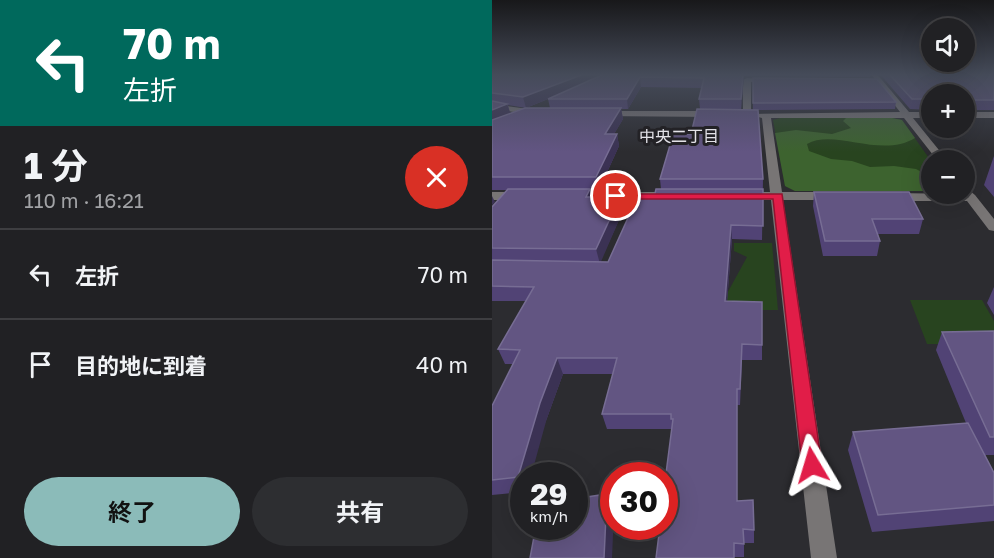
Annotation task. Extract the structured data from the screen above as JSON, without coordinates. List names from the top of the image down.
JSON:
{
  "districts": ["中央二丁目"],
  "page": {
    "turn": ["70 m", "左折"],
    "map_buttons": ["+", "−"],
    "heading": ["1 分", "110 m · 16:21"],
    "list": [
      {
        "name": "左折",
        "value": "70 m"
      },
      {
        "name": "目的地に到着",
        "value": "40 m"
      }
    ],
    "speed": "29 km/h",
    "limit": "30",
    "buttons": ["終了", "共有"]
  }
}
